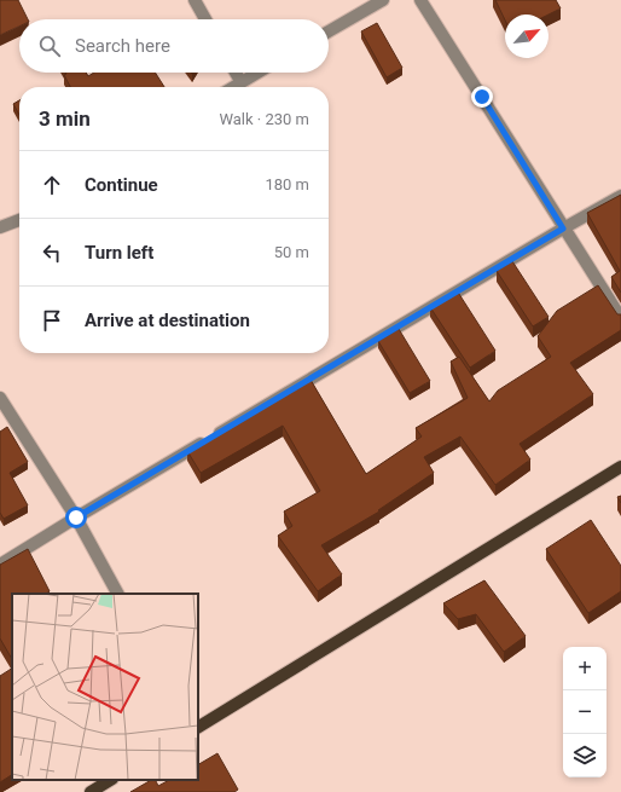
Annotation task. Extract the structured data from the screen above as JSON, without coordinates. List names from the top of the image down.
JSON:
{
  "north": "top right",
  "page": {
    "search": "Search here",
    "heading": ["3 min", "Walk · 230 m"],
    "list": [
      ["Continue", "180 m"],
      ["Turn left", "50 m"],
      "Arrive at destination"
    ],
    "map_buttons": ["+", "−"]
  }
}
